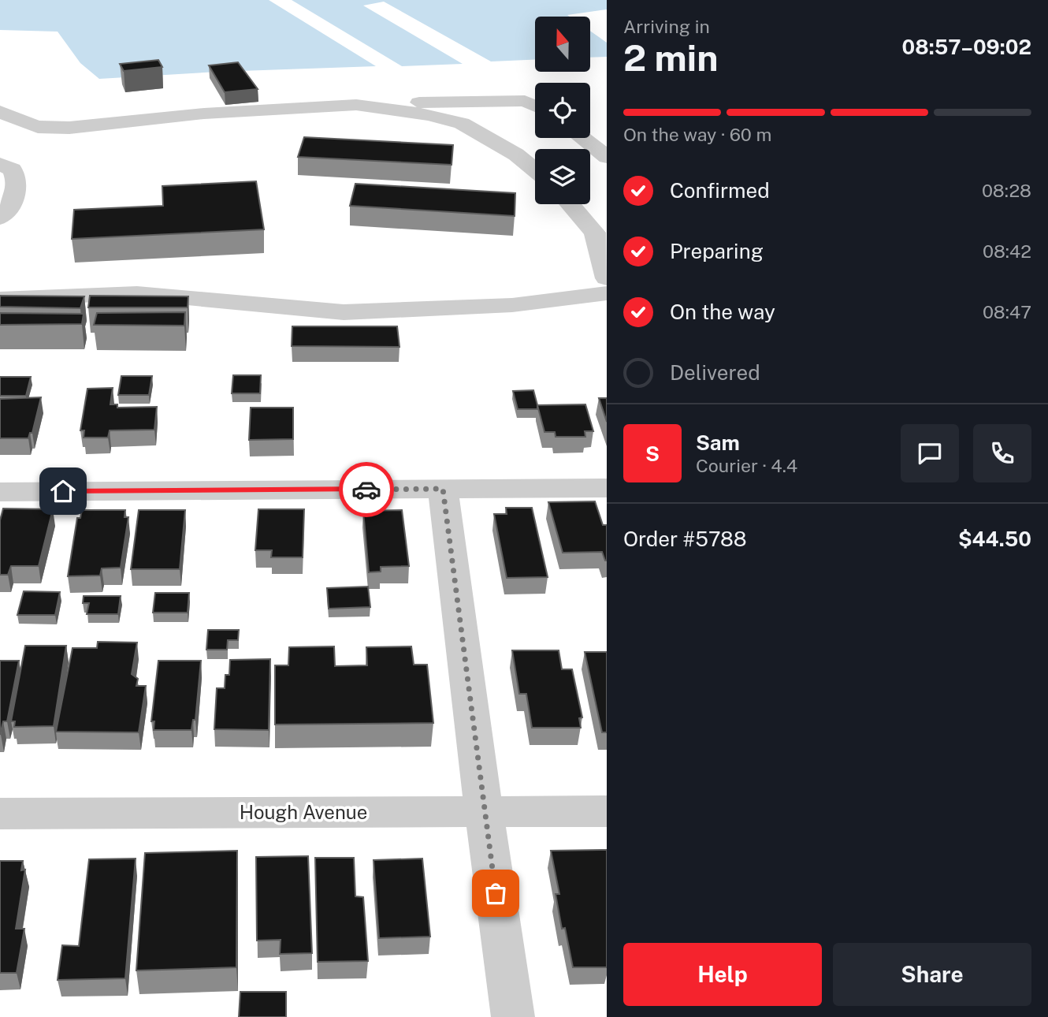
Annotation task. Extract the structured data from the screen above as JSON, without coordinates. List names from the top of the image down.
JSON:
{
  "streets": {
    "street": ["Hough Avenue"]
  },
  "north": "top",
  "page": {
    "heading": ["2 min", "Arriving in", "08:57–09:02"],
    "panel": [
      "Sam",
      "Courier · 4.4",
      "Order #5788",
      "$44.50"
    ],
    "bar": "On the way · 60 m",
    "list": [
      ["Confirmed", "08:28"],
      ["Preparing", "08:42"],
      ["On the way", "08:47"],
      "Delivered"
    ],
    "round": "S",
    "buttons": ["Help", "Share"]
  }
}
